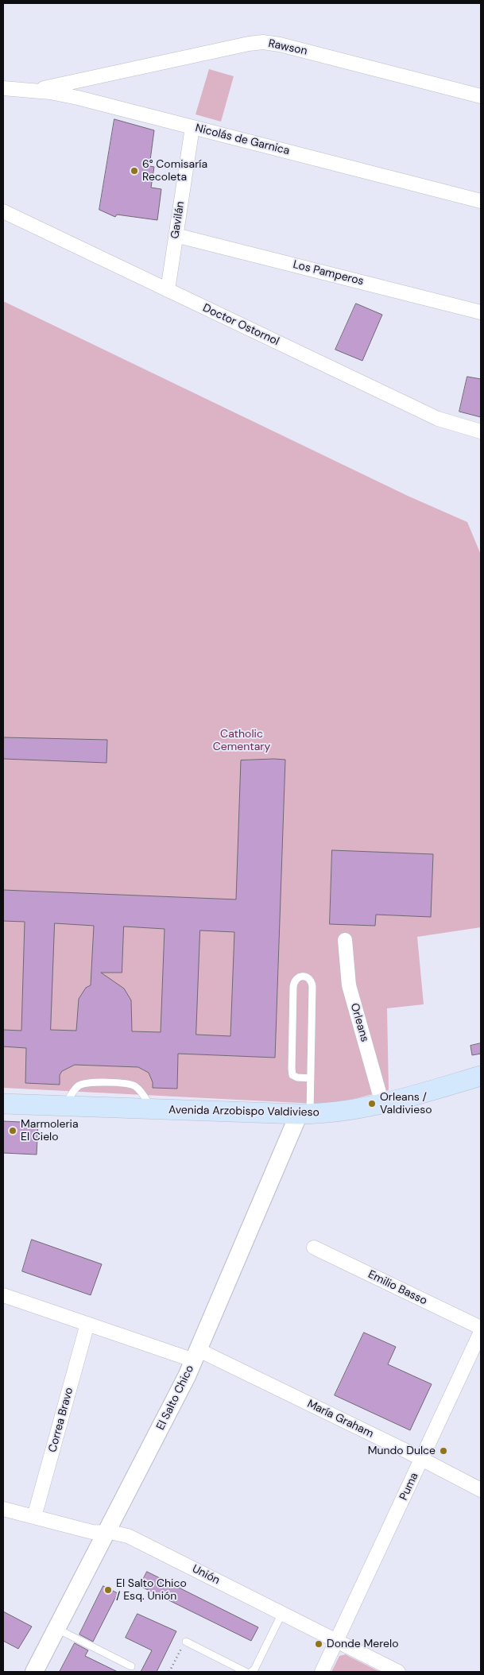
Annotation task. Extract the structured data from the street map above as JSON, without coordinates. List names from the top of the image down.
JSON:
{
  "streets": {
    "main road": ["Avenida Arzobispo Valdivieso"],
    "street": [
      "Rawson",
      "Nicolás de Garnica",
      "Gavilán",
      "Los Pamperos",
      "Doctor Ostornol",
      "Orleans",
      "Emilio Basso",
      "El Salto Chico",
      "María Graham",
      "Correa Bravo",
      "Puma",
      "Unión"
    ]
  },
  "crossings": [
    ["Rawson", "Nicolás de Garnica"],
    ["Nicolás de Garnica", "Gavilán"],
    ["Gavilán", "Los Pamperos"],
    ["Gavilán", "Doctor Ostornol"],
    ["Orleans", "Avenida Arzobispo Valdivieso"],
    ["Avenida Arzobispo Valdivieso", "El Salto Chico"],
    ["El Salto Chico", "María Graham"],
    ["El Salto Chico", "Unión"],
    ["María Graham", "Correa Bravo"],
    ["María Graham", "Puma"],
    ["Correa Bravo", "Unión"],
    ["Puma", "Unión"]
  ],
  "parks": ["Catholic Cementary"],
  "places": [
    "6° Comisaría Recoleta",
    "Orleans / Valdivieso",
    "Marmoleria El Cielo",
    "Mundo Dulce",
    "El Salto Chico / Esq. Unión",
    "Donde Merelo"
  ]
}
